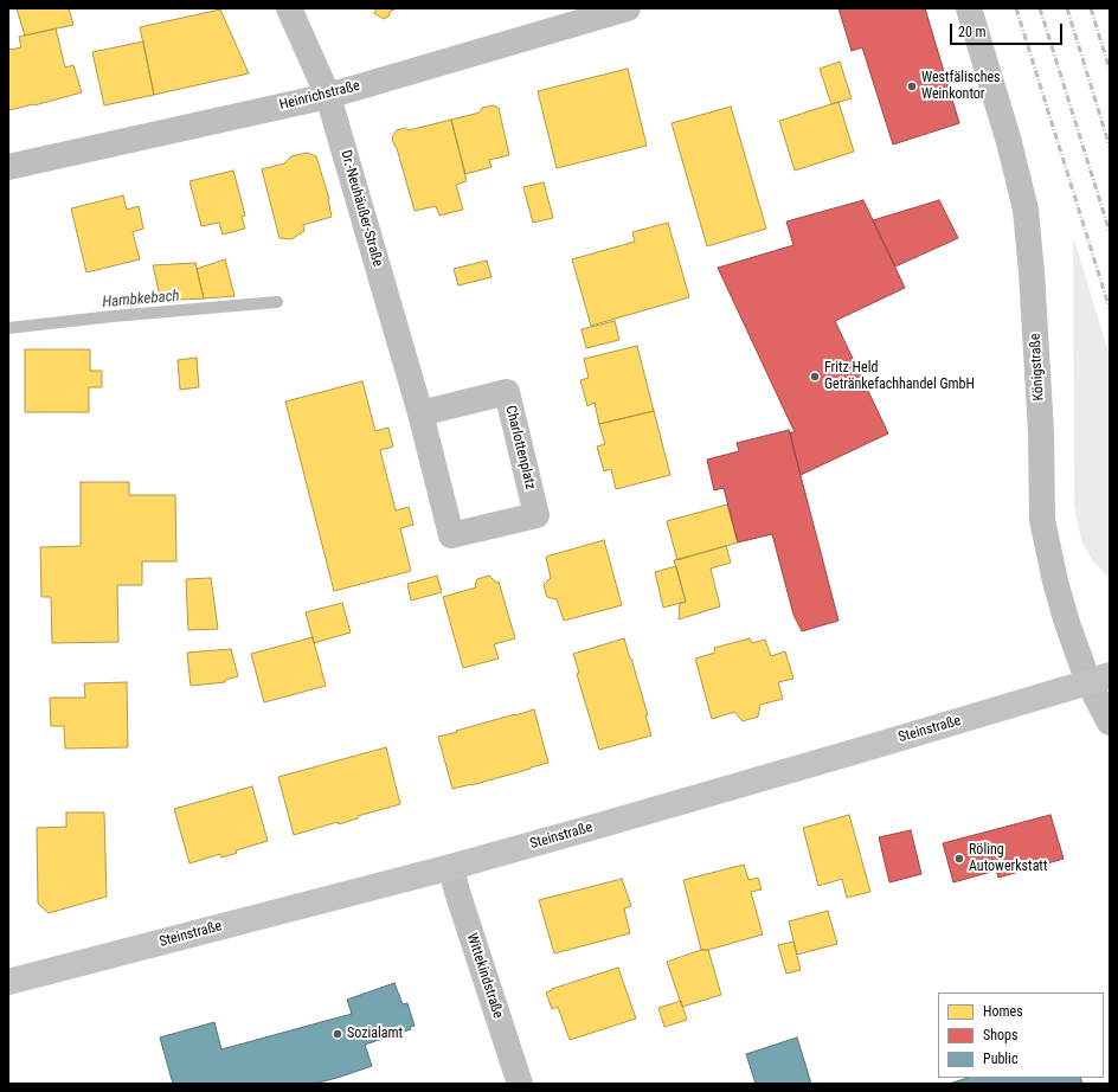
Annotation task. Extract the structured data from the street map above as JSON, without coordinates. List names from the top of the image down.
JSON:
{
  "streets": {
    "main road": ["Steinstraße"],
    "street": [
      "Heinrichstraße",
      "Dr.-Neuhäußer-Straße",
      "Königstraße",
      "Charlottenplatz",
      "Wittekindstraße"
    ]
  },
  "crossings": [
    ["Heinrichstraße", "Dr.-Neuhäußer-Straße"],
    ["Dr.-Neuhäußer-Straße", "Charlottenplatz"],
    ["Königstraße", "Steinstraße"],
    ["Steinstraße", "Wittekindstraße"]
  ],
  "water": ["Hambkebach"],
  "places": [
    "Westfälisches Weinkontor",
    "Fritz Held Getränkefachhandel GmbH",
    "Röling Autowerkstatt",
    "Sozialamt"
  ],
  "legend": ["Homes", "Shops", "Public"],
  "scale_bar": "20 m"
}
